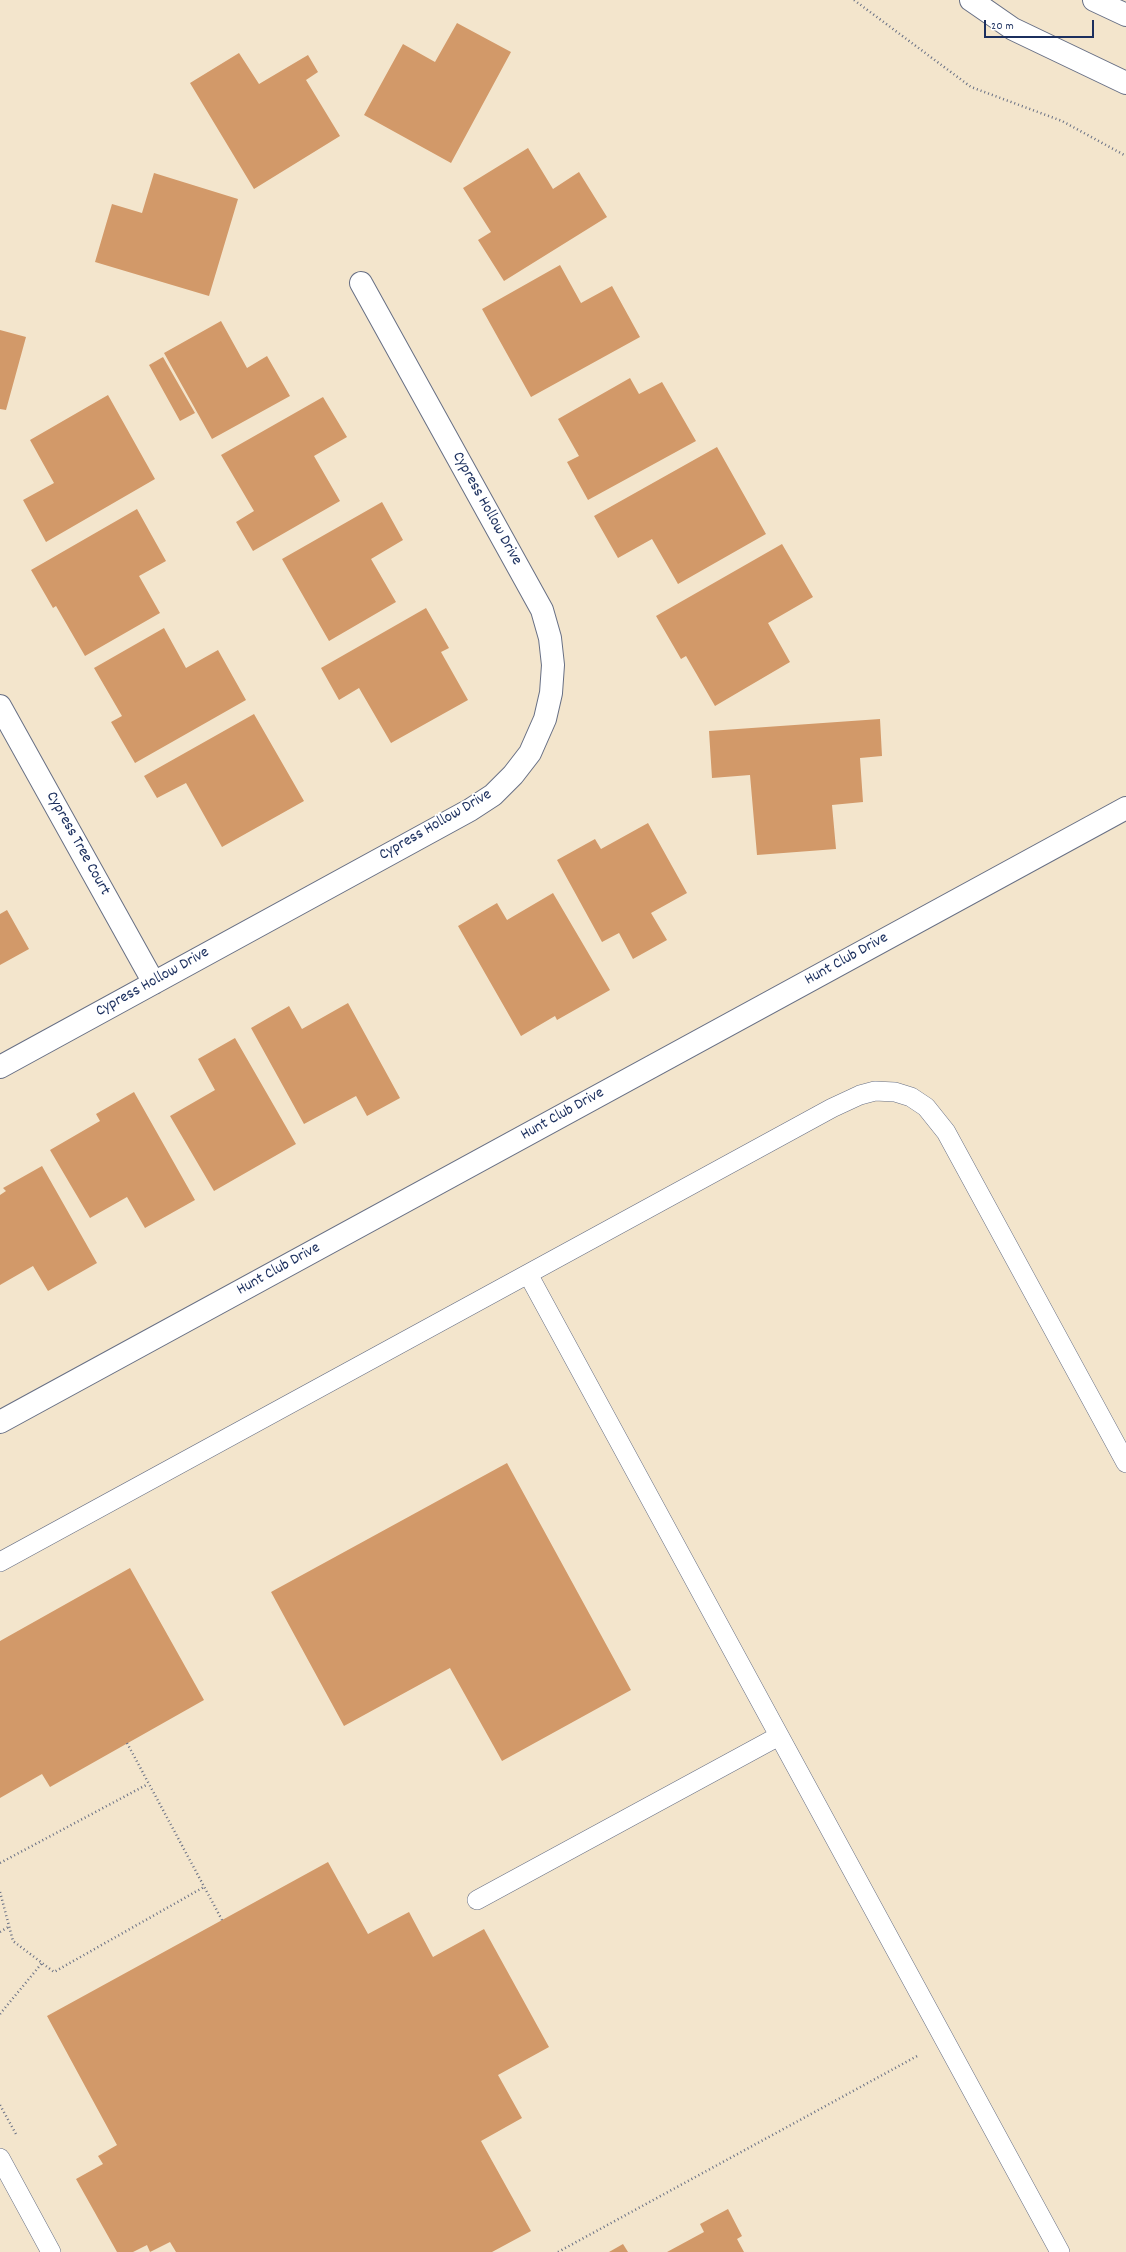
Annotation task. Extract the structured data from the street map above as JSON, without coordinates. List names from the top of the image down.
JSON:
{
  "streets": {
    "street": ["Cypress Hollow Drive", "Cypress Tree Court", "Hunt Club Drive"]
  },
  "crossings": [
    ["Cypress Hollow Drive", "Cypress Tree Court"]
  ],
  "scale_bar": "20 m"
}
